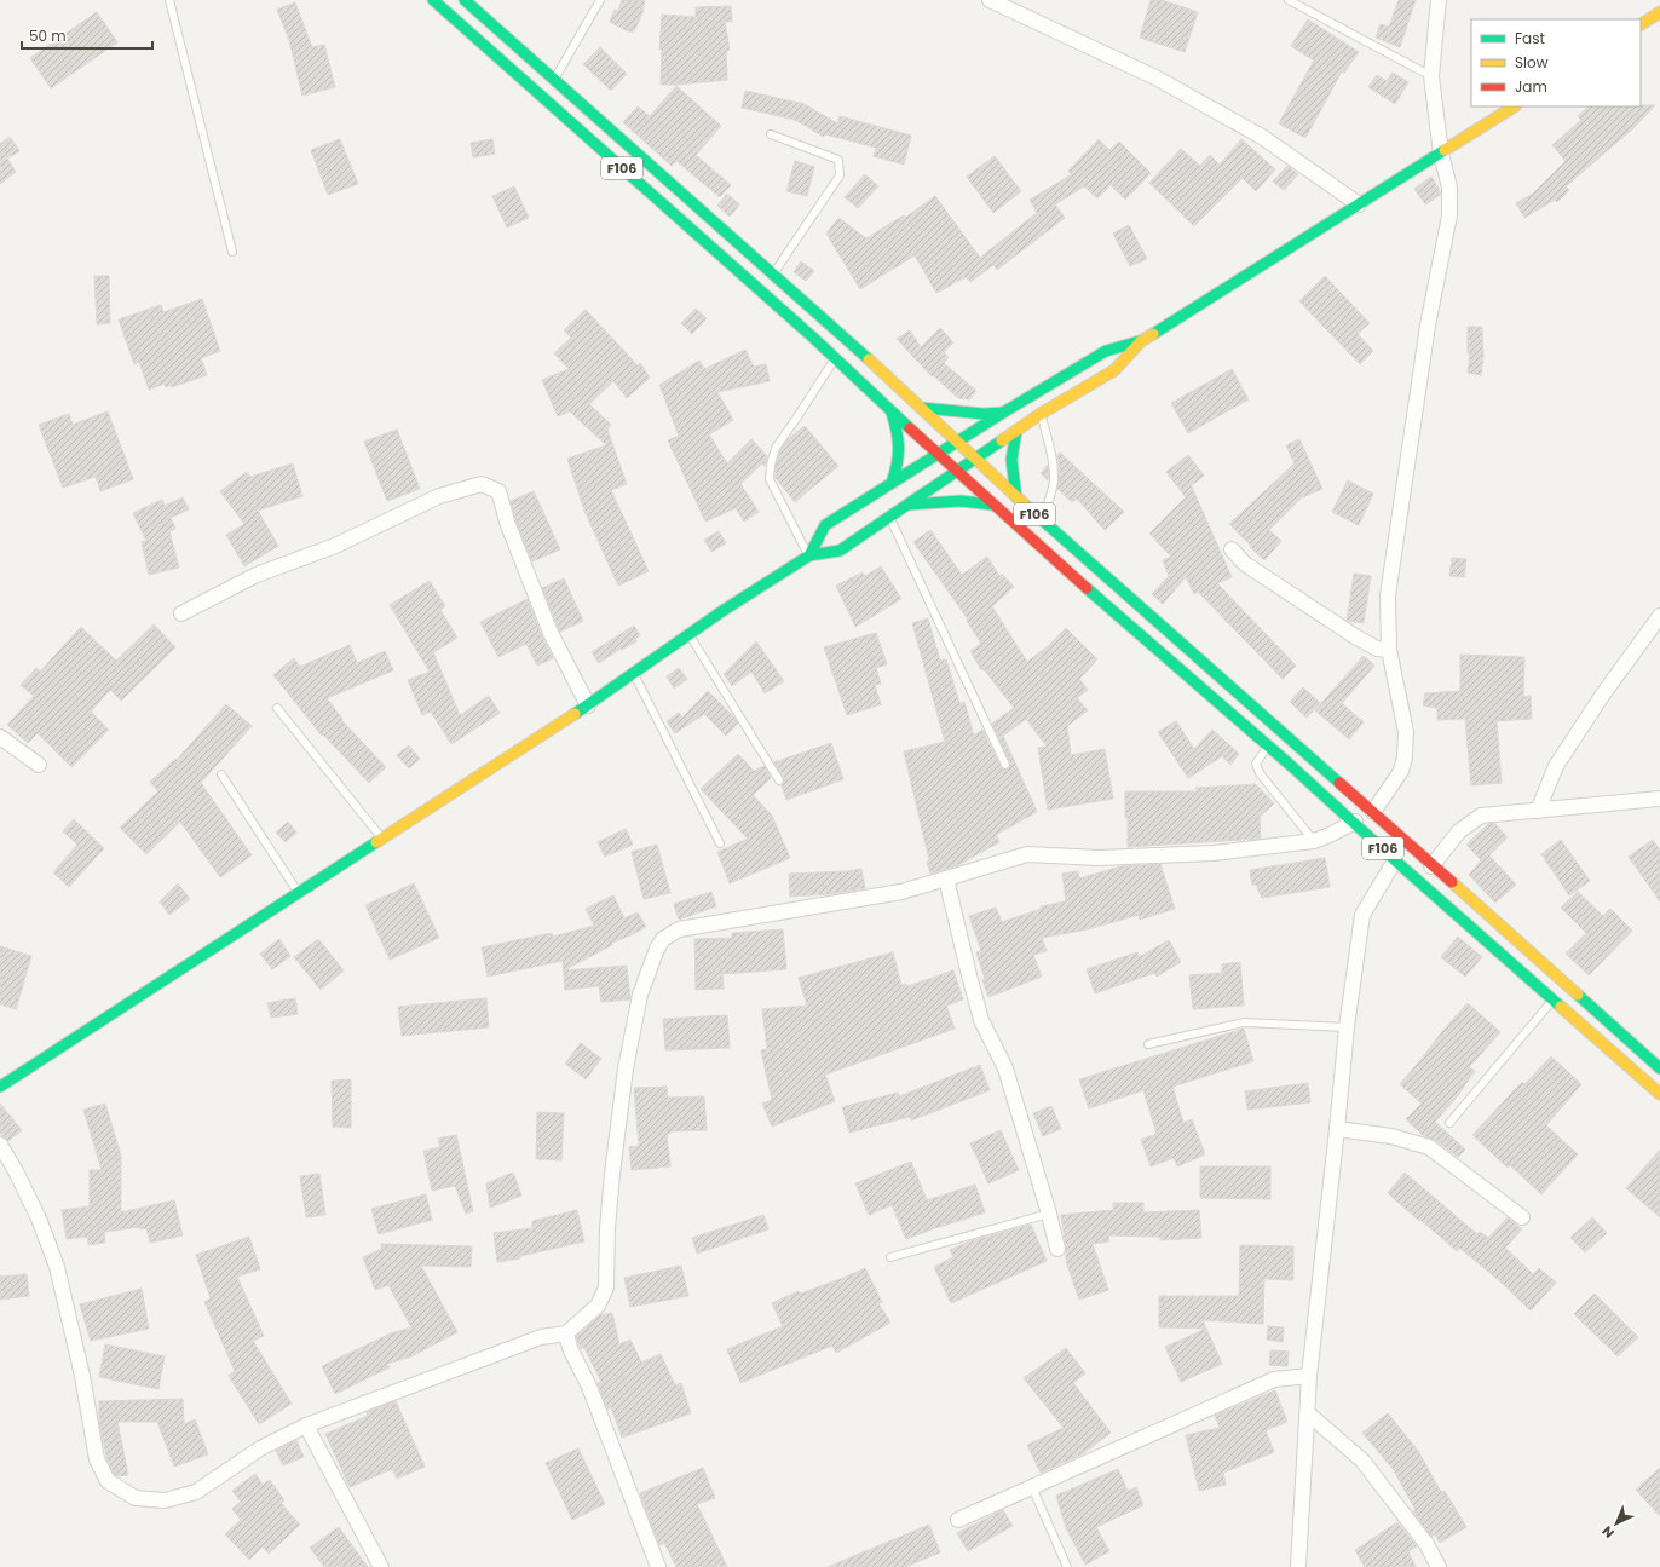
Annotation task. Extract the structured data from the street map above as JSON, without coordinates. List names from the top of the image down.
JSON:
{
  "streets": {
    "main road": ["F106"]
  },
  "legend": ["Fast", "Slow", "Jam"],
  "scale_bar": "50 m",
  "north": "bottom left"
}
